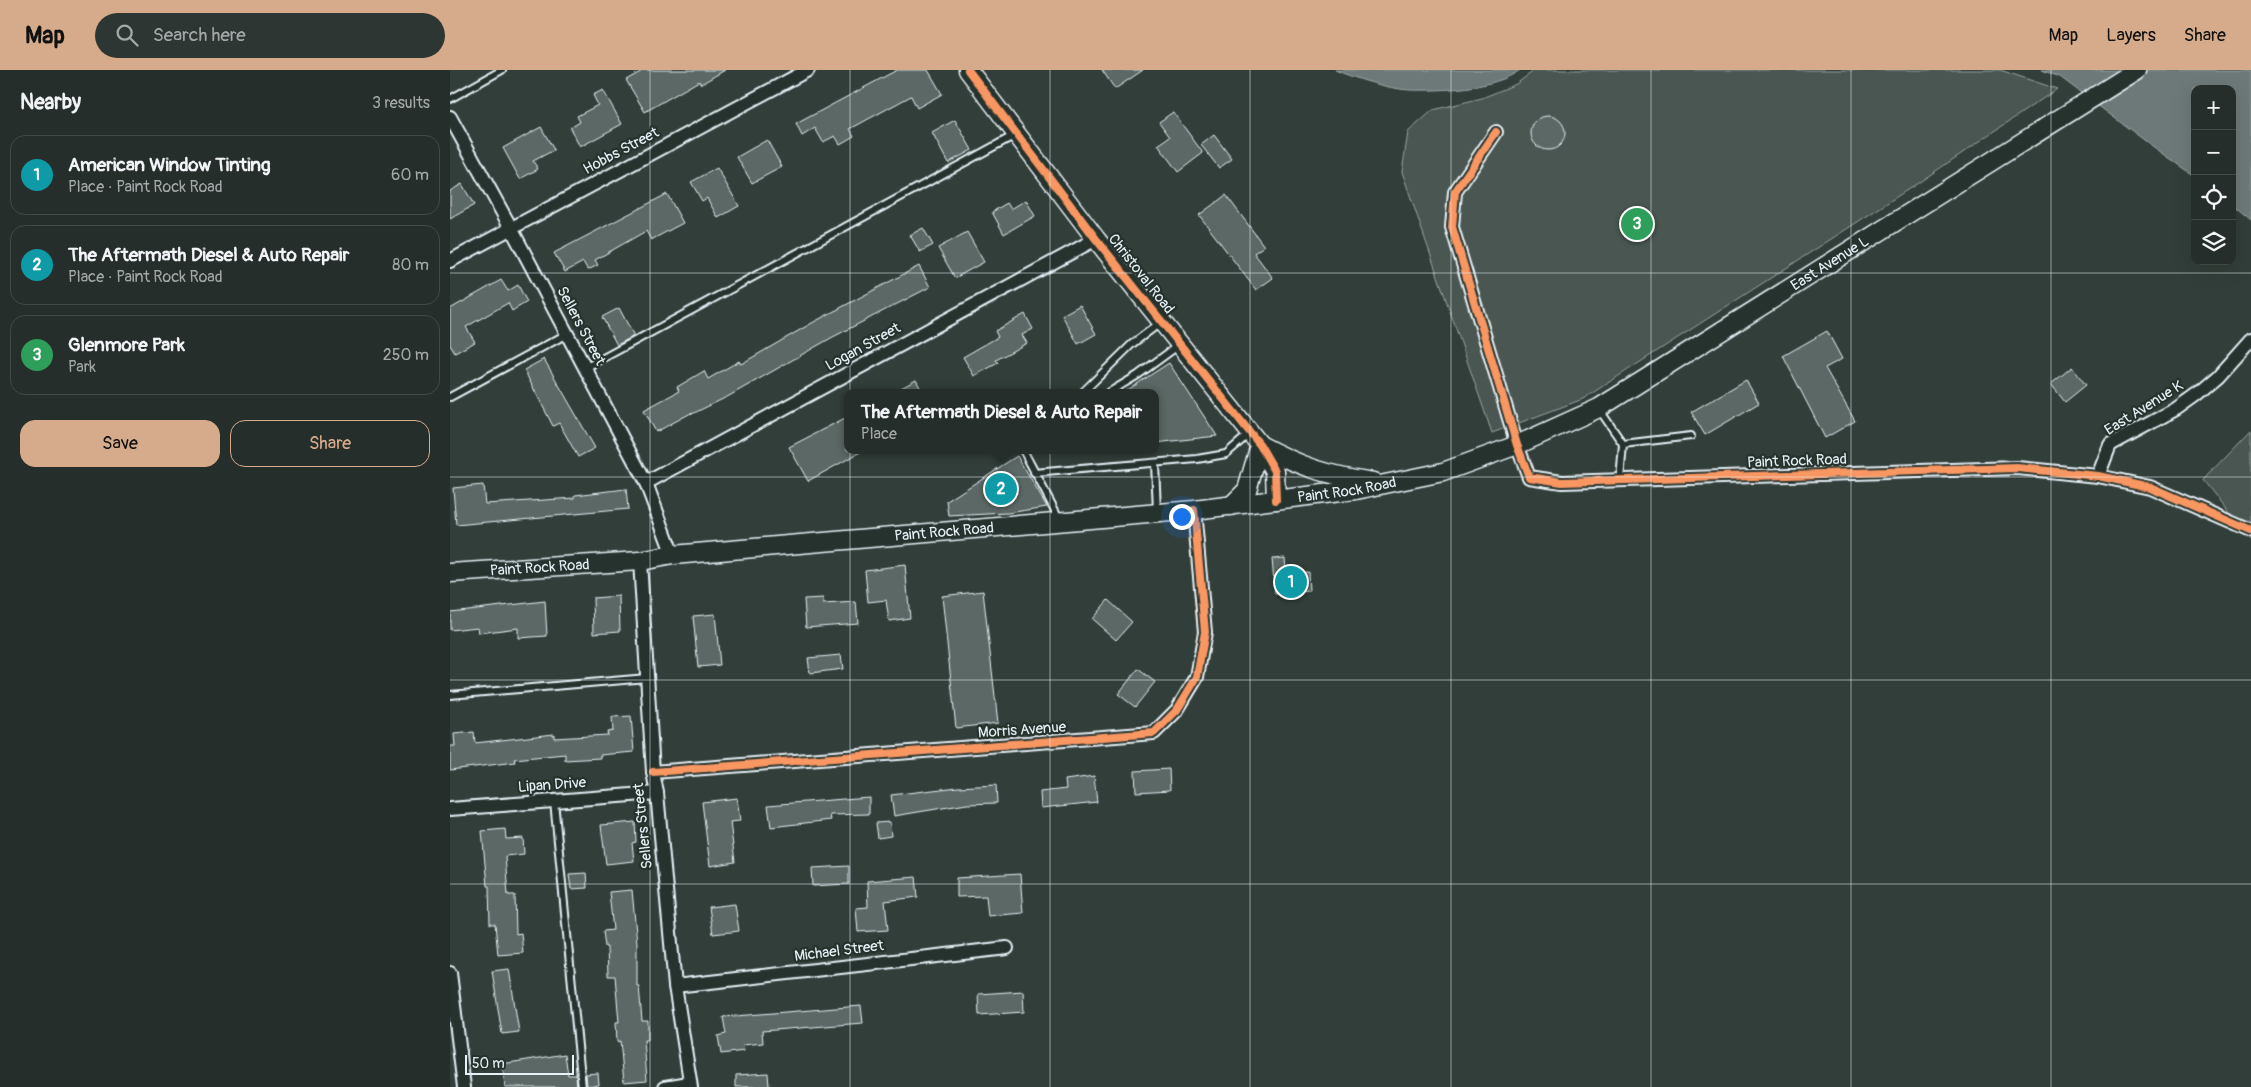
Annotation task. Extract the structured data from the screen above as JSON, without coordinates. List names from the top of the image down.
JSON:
{
  "streets": {
    "main road": ["East Avenue L", "Christoval Road", "Paint Rock Road"],
    "street": [
      "Hobbs Street",
      "Sellers Street",
      "Logan Street",
      "East Avenue K",
      "Morris Avenue",
      "Lipan Drive",
      "Michael Street"
    ]
  },
  "crossings": [
    ["Hobbs Street", "Sellers Street"],
    ["East Avenue L", "Paint Rock Road"],
    ["Christoval Road", "Logan Street"],
    ["Christoval Road", "Paint Rock Road"],
    ["Sellers Street", "Logan Street"],
    ["Sellers Street", "Paint Rock Road"],
    ["Sellers Street", "Morris Avenue"],
    ["Sellers Street", "Lipan Drive"],
    ["Sellers Street", "Michael Street"],
    ["East Avenue K", "Paint Rock Road"],
    ["Paint Rock Road", "Morris Avenue"]
  ],
  "scale_bar": "50 m",
  "page": {
    "header": "Map",
    "search": "Search here",
    "nav": ["Map", "Layers", "Share"],
    "heading": ["Nearby", "3 results"],
    "map_buttons": ["+", "−"],
    "list": [
      {
        "mark": "1",
        "name": "American Window Tinting",
        "note": "Place · Paint Rock Road",
        "value": "60 m"
      },
      {
        "mark": "2",
        "name": "The Aftermath Diesel & Auto Repair",
        "note": "Place · Paint Rock Road",
        "value": "80 m"
      },
      {
        "mark": "3",
        "name": "Glenmore Park",
        "note": "Park",
        "value": "250 m"
      }
    ],
    "pins": ["3", "2", "1"],
    "popup": ["The Aftermath Diesel & Auto Repair", "Place"],
    "buttons": ["Save", "Share"],
    "scale": "50 m"
  }
}
